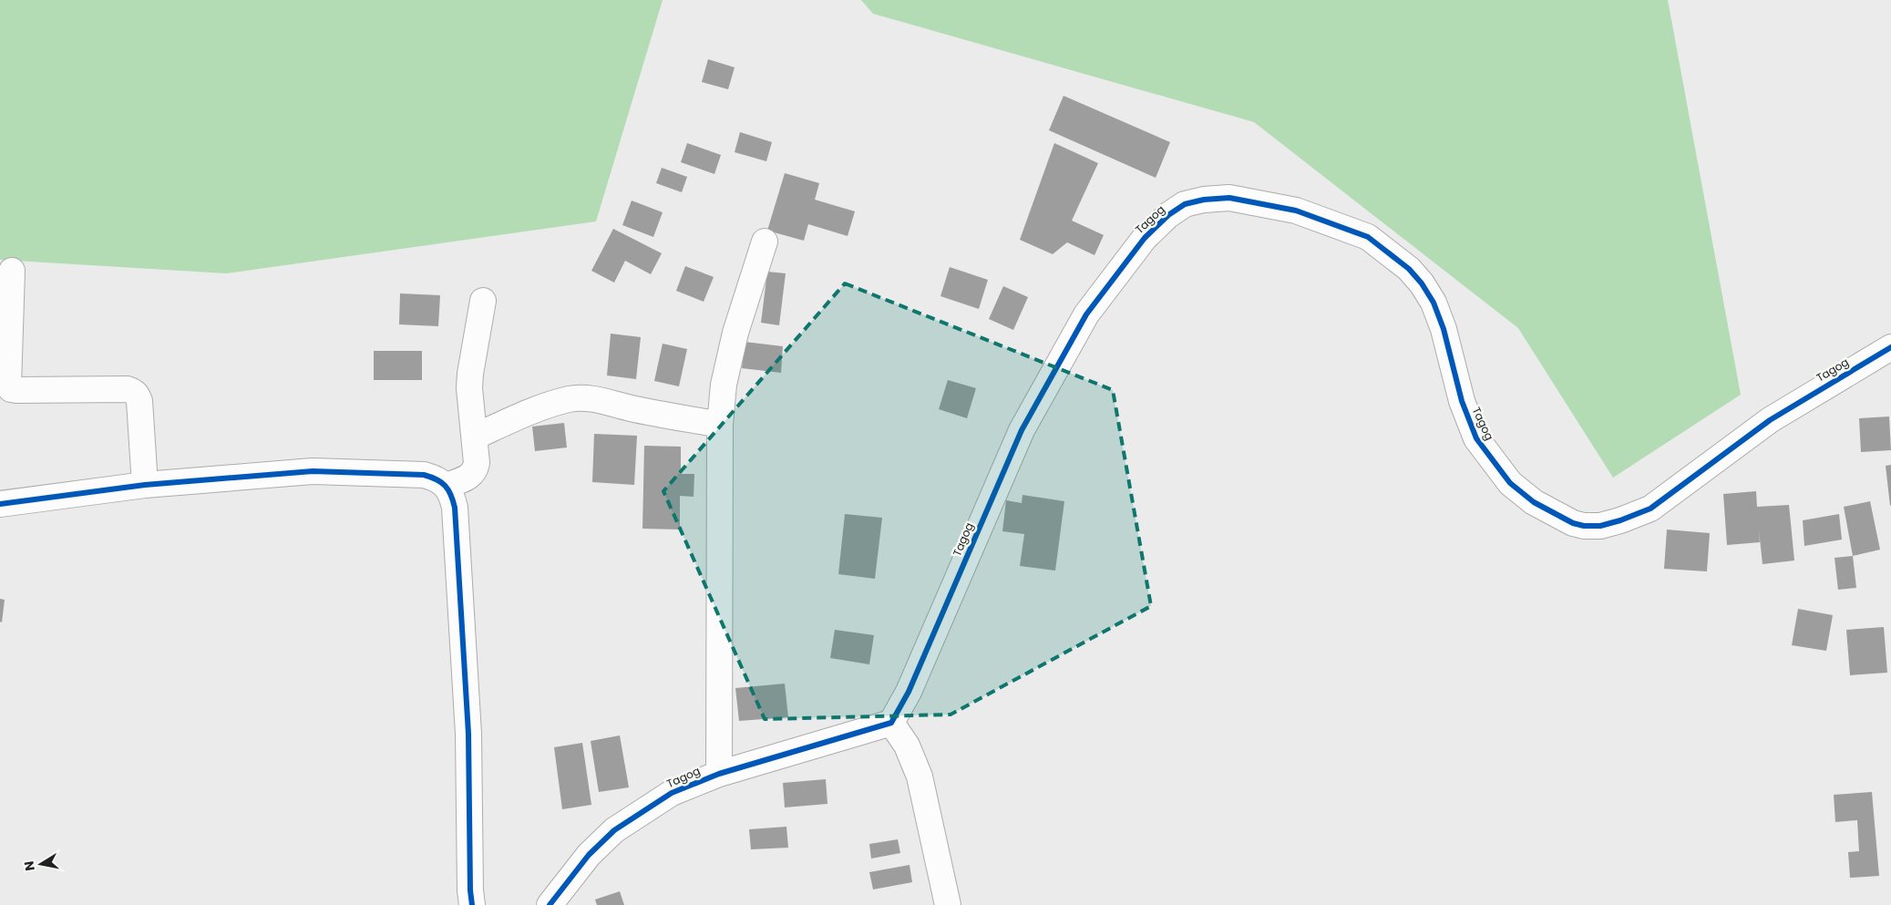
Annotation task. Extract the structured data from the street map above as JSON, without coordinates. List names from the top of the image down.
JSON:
{
  "streets": {
    "street": ["Tagog"]
  },
  "north": "left"
}
